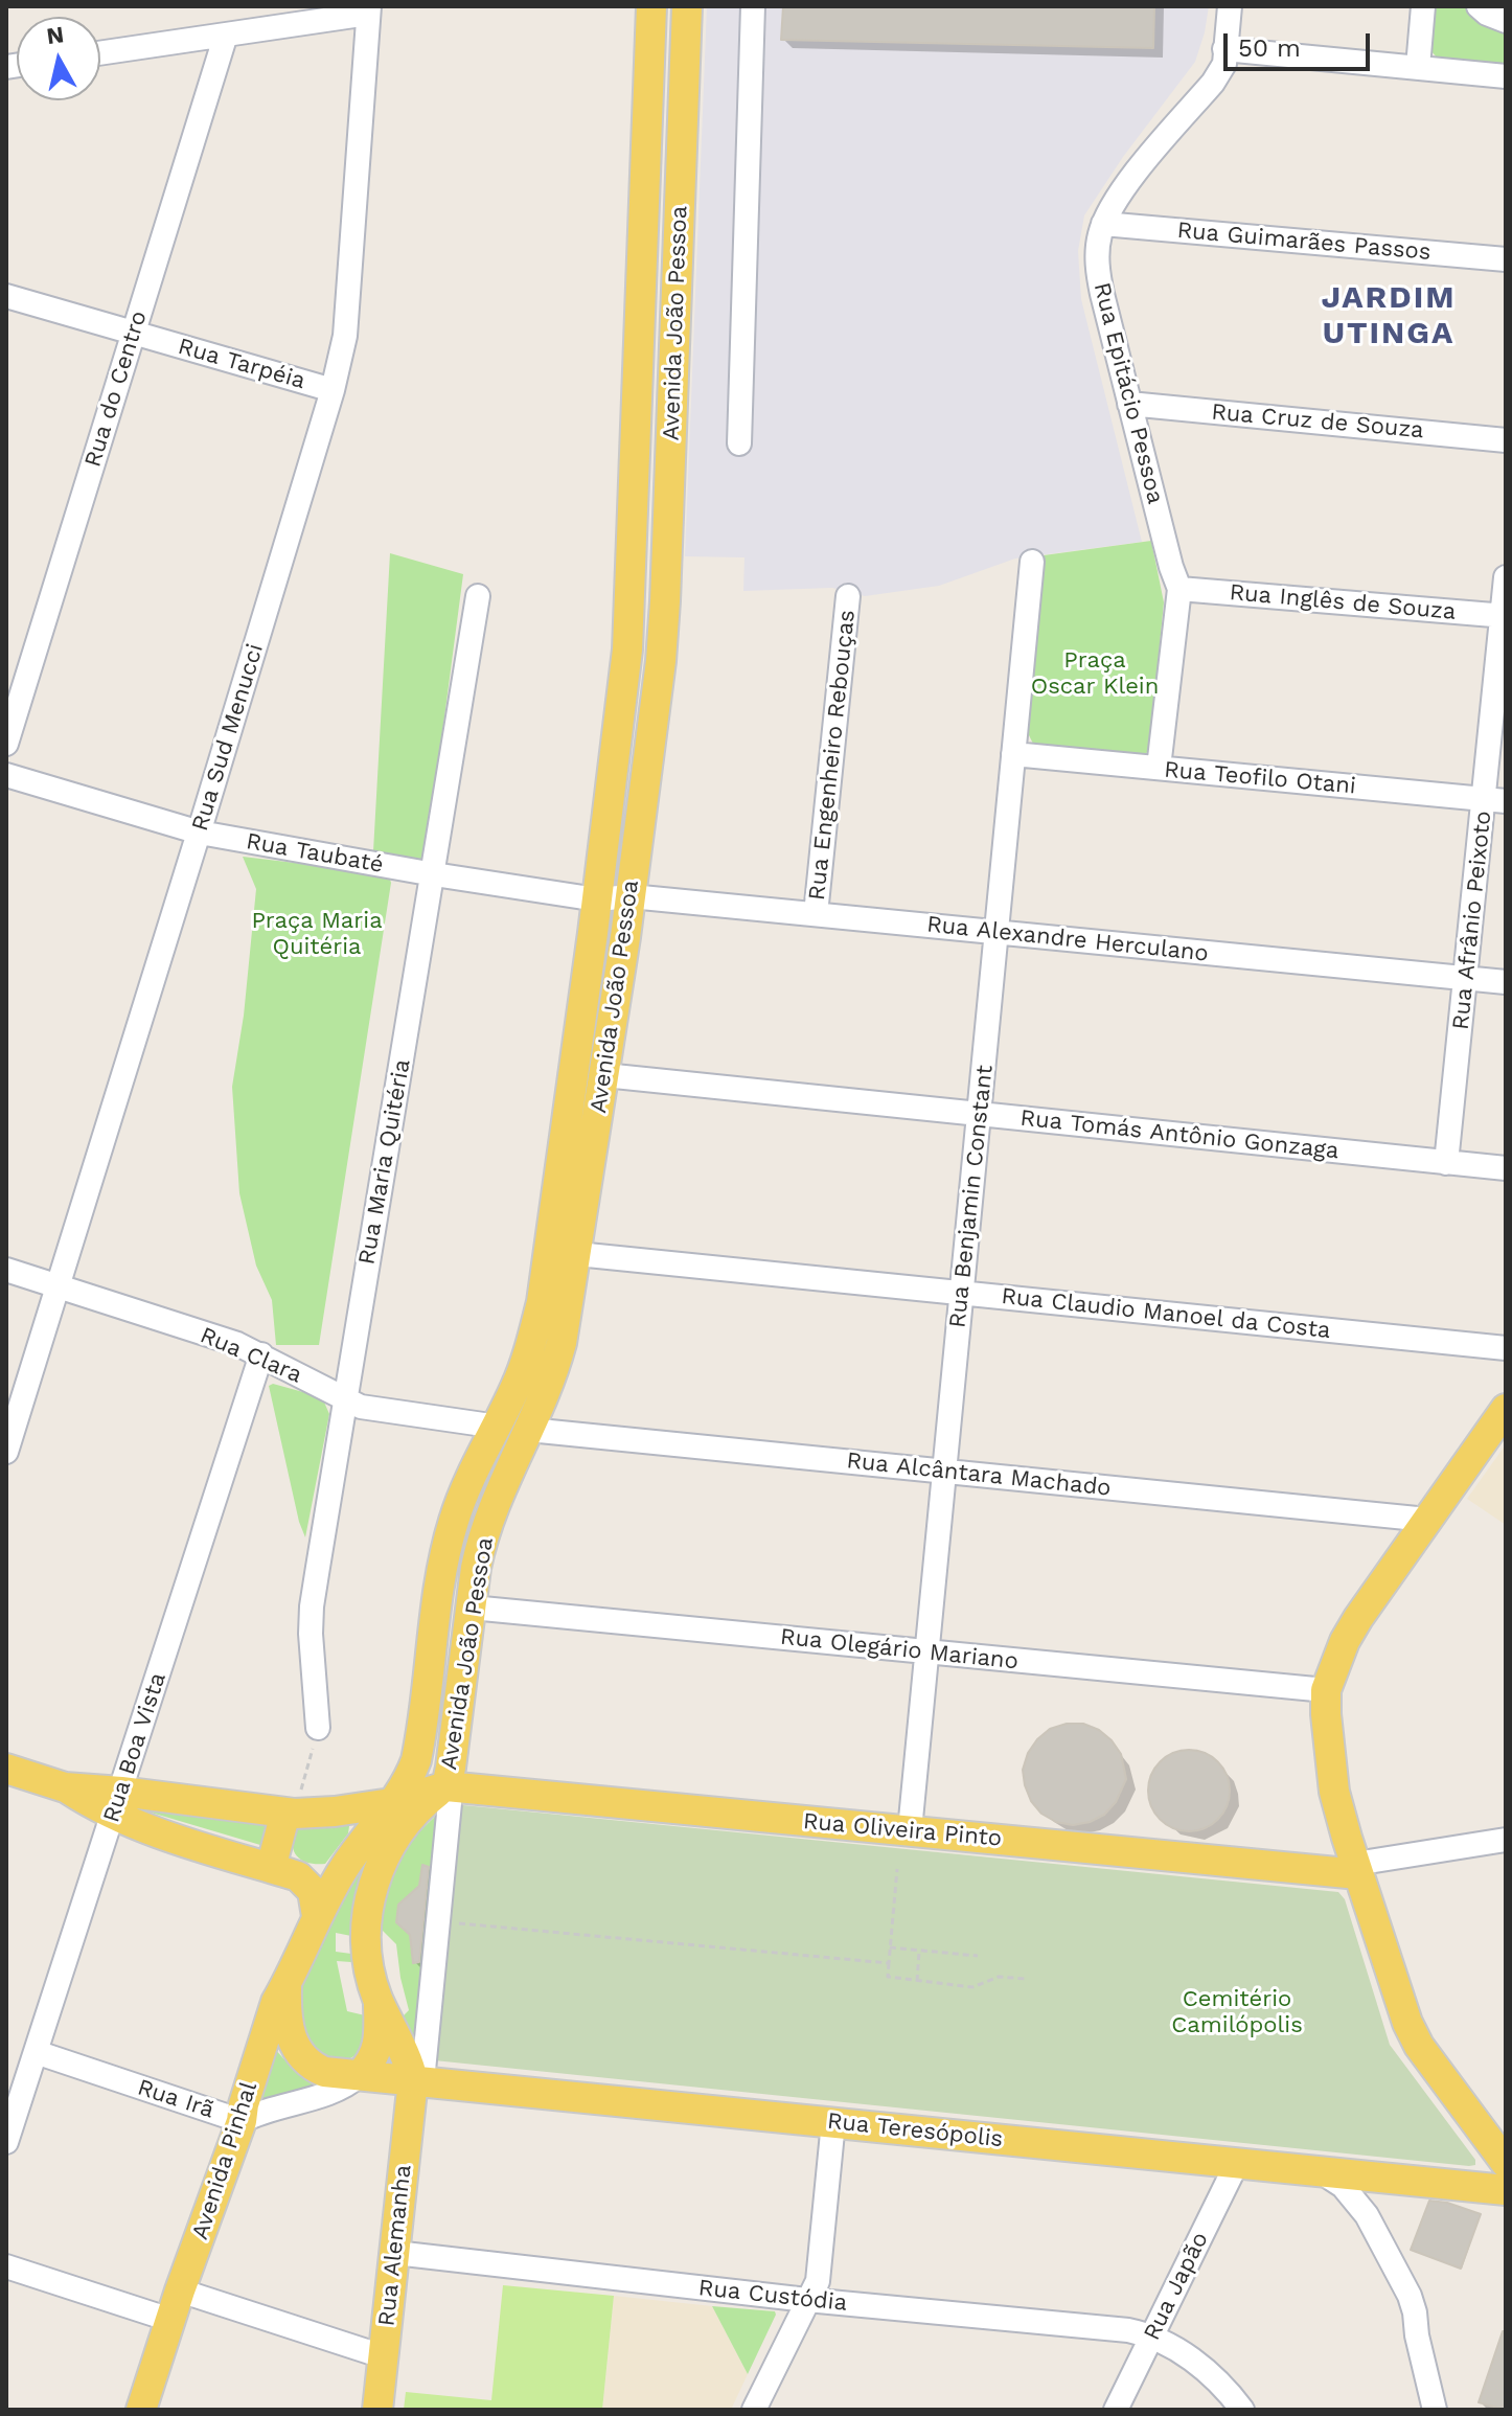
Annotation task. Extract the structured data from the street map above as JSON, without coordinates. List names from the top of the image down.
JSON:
{
  "streets": {
    "main road": [
      "Avenida João Pessoa",
      "Rua Oliveira Pinto",
      "Rua Teresópolis",
      "Avenida Pinhal",
      "Rua Alemanha"
    ],
    "street": [
      "Rua Guimarães Passos",
      "Rua Tarpéia",
      "Rua do Centro",
      "Rua Epitácio Pessoa",
      "Rua Cruz de Souza",
      "Rua Inglês de Souza",
      "Rua Sud Menucci",
      "Rua Engenheiro Rebouças",
      "Rua Teofilo Otani",
      "Rua Taubaté",
      "Rua Afrânio Peixoto",
      "Rua Alexandre Herculano",
      "Rua Tomás Antônio Gonzaga",
      "Rua Maria Quitéria",
      "Rua Benjamin Constant",
      "Rua Claudio Manoel da Costa",
      "Rua Clara",
      "Rua Alcântara Machado",
      "Rua Olegário Mariano",
      "Rua Boa Vista",
      "Rua Irã",
      "Rua Japão",
      "Rua Custódia"
    ]
  },
  "crossings": [
    ["Rua Guimarães Passos", "Rua Epitácio Pessoa"],
    ["Avenida João Pessoa", "Rua Taubaté"],
    ["Avenida João Pessoa", "Rua Alexandre Herculano"],
    ["Avenida João Pessoa", "Rua Tomás Antônio Gonzaga"],
    ["Avenida João Pessoa", "Rua Claudio Manoel da Costa"],
    ["Avenida João Pessoa", "Rua Clara"],
    ["Avenida João Pessoa", "Rua Alcântara Machado"],
    ["Avenida João Pessoa", "Rua Olegário Mariano"],
    ["Avenida João Pessoa", "Rua Oliveira Pinto"],
    ["Avenida João Pessoa", "Avenida Pinhal"],
    ["Rua Tarpéia", "Rua do Centro"],
    ["Rua Tarpéia", "Rua Sud Menucci"],
    ["Rua Epitácio Pessoa", "Rua Cruz de Souza"],
    ["Rua Epitácio Pessoa", "Rua Inglês de Souza"],
    ["Rua Epitácio Pessoa", "Rua Teofilo Otani"],
    ["Rua Inglês de Souza", "Rua Afrânio Peixoto"],
    ["Rua Sud Menucci", "Rua Taubaté"],
    ["Rua Sud Menucci", "Rua Clara"],
    ["Rua Engenheiro Rebouças", "Rua Alexandre Herculano"],
    ["Rua Teofilo Otani", "Rua Afrânio Peixoto"],
    ["Rua Teofilo Otani", "Rua Benjamin Constant"],
    ["Rua Taubaté", "Rua Alexandre Herculano"],
    ["Rua Taubaté", "Rua Maria Quitéria"],
    ["Rua Afrânio Peixoto", "Rua Alexandre Herculano"],
    ["Rua Afrânio Peixoto", "Rua Tomás Antônio Gonzaga"],
    ["Rua Alexandre Herculano", "Rua Benjamin Constant"],
    ["Rua Tomás Antônio Gonzaga", "Rua Benjamin Constant"],
    ["Rua Maria Quitéria", "Rua Clara"],
    ["Rua Benjamin Constant", "Rua Claudio Manoel da Costa"],
    ["Rua Benjamin Constant", "Rua Alcântara Machado"],
    ["Rua Benjamin Constant", "Rua Olegário Mariano"],
    ["Rua Benjamin Constant", "Rua Oliveira Pinto"],
    ["Rua Clara", "Rua Boa Vista"],
    ["Rua Boa Vista", "Rua Irã"],
    ["Rua Irã", "Rua Teresópolis"],
    ["Rua Irã", "Avenida Pinhal"],
    ["Rua Teresópolis", "Avenida Pinhal"],
    ["Rua Teresópolis", "Rua Alemanha"],
    ["Rua Teresópolis", "Rua Japão"],
    ["Rua Alemanha", "Rua Custódia"],
    ["Rua Japão", "Rua Custódia"]
  ],
  "districts": ["JARDIM UTINGA"],
  "parks": ["Praça Oscar Klein", "Praça Maria Quitéria", "Cemitério Camilópolis"],
  "scale_bar": "50 m",
  "north": "top"
}
